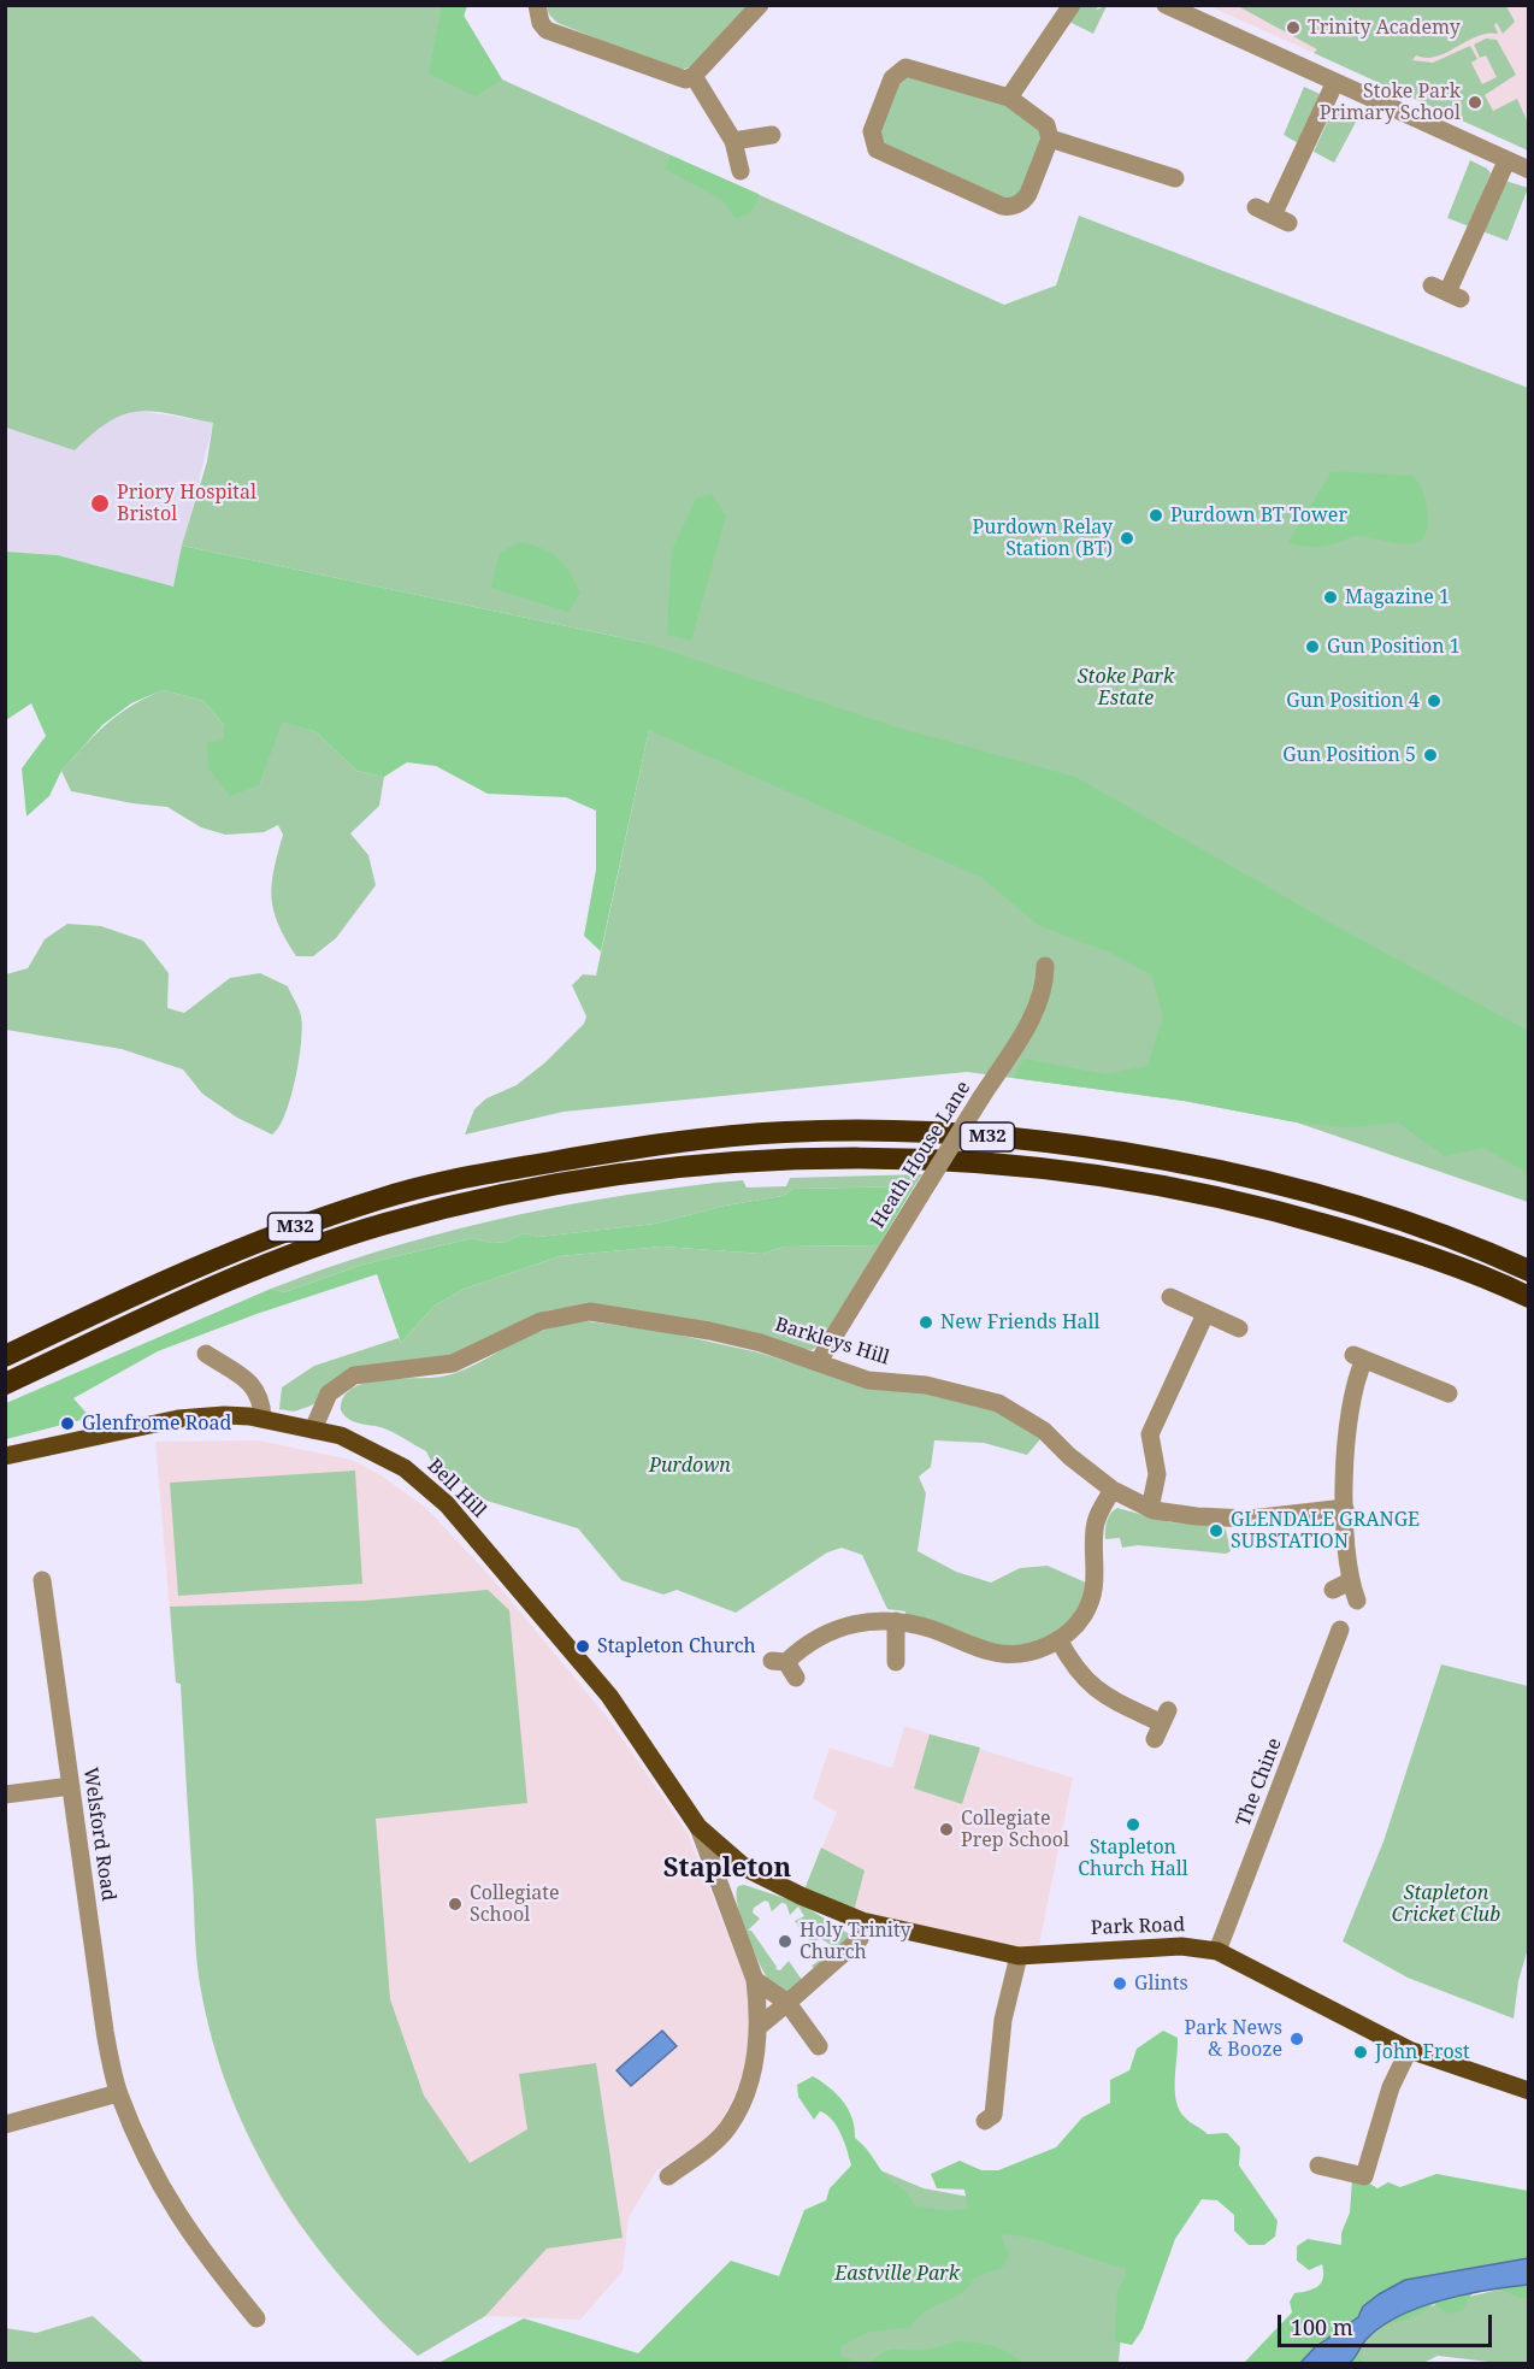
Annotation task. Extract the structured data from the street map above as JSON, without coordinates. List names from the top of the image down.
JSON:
{
  "streets": {
    "highway": ["M32"],
    "main road": ["Bell Hill", "Park Road"],
    "street": [
      "Heath House Lane",
      "Barkleys Hill",
      "The Chine",
      "Welsford Road"
    ]
  },
  "crossings": [
    ["Heath House Lane", "Barkleys Hill"],
    ["Barkleys Hill", "Bell Hill"],
    ["Bell Hill", "Park Road"],
    ["The Chine", "Park Road"]
  ],
  "districts": ["Stapleton"],
  "parks": [
    "Stoke Park Estate",
    "Purdown",
    "Stapleton Cricket Club",
    "Eastville Park"
  ],
  "places": [
    "Trinity Academy",
    "Stoke Park Primary School",
    "Priory Hospital Bristol",
    "Purdown BT Tower",
    "Purdown Relay Station (BT)",
    "Magazine 1",
    "Gun Position 1",
    "Gun Position 4",
    "Gun Position 5",
    "New Friends Hall",
    "Glenfrome Road",
    "GLENDALE GRANGE SUBSTATION",
    "Stapleton Church",
    "Stapleton Church Hall",
    "Collegiate Prep School",
    "Collegiate School",
    "Holy Trinity Church",
    "Glints",
    "Park News & Booze",
    "John Frost"
  ],
  "scale_bar": "100 m"
}
